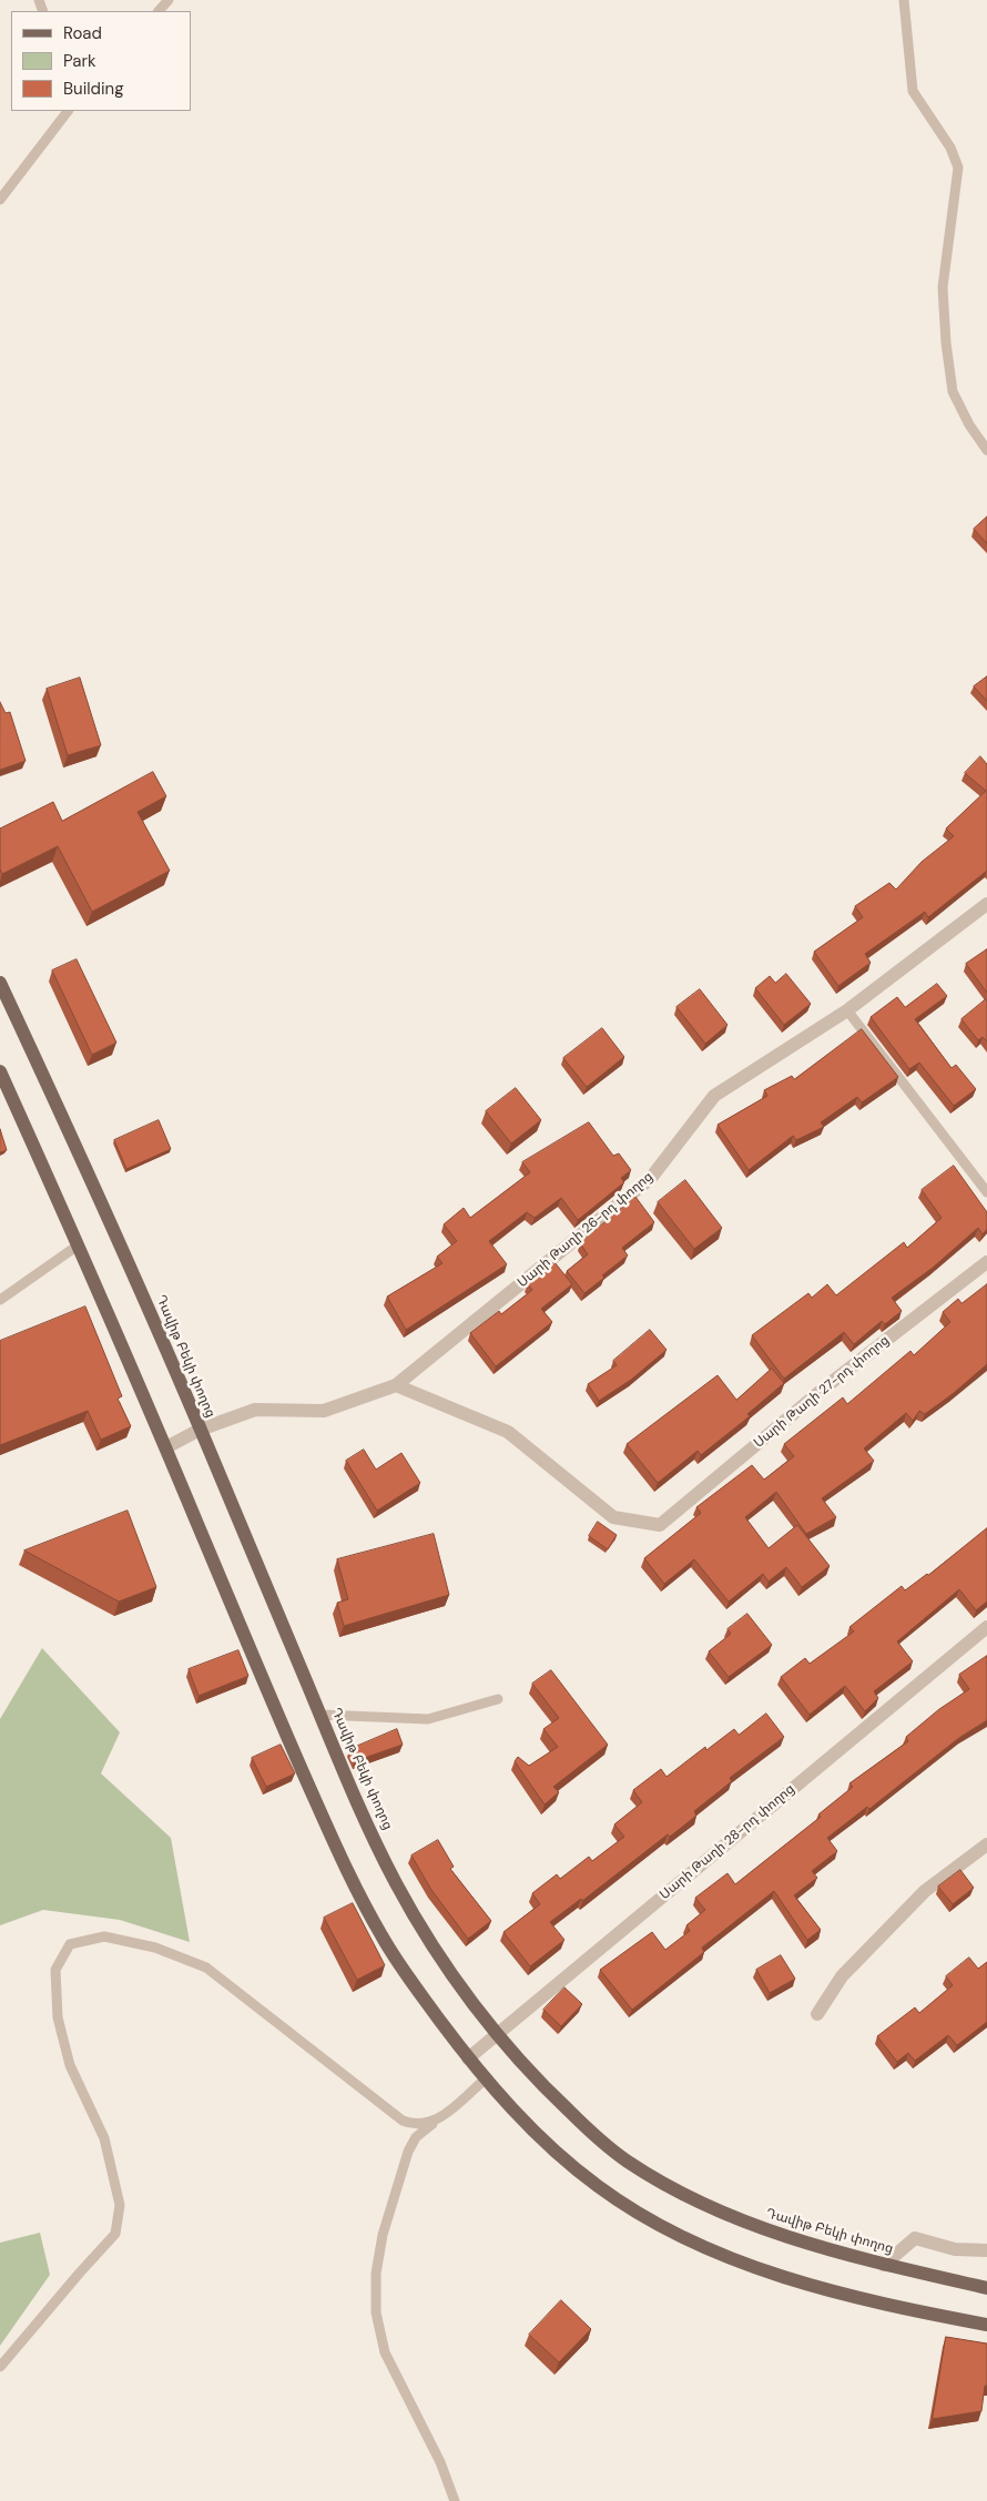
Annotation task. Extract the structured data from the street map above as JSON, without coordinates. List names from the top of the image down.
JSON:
{
  "streets": {
    "main road": ["Դավիթ Բեկի փողոց"],
    "street": ["Սարի Թաղի 26-րդ փողոց", "Սարի Թաղի 27-րդ փողոց", "Սարի Թաղի 28-րդ փողոց"]
  },
  "crossings": [
    ["Սարի Թաղի 26-րդ փողոց", "Դավիթ Բեկի փողոց"],
    ["Սարի Թաղի 26-րդ փողոց", "Սարի Թաղի 27-րդ փողոց"],
    ["Դավիթ Բեկի փողոց", "Սարի Թաղի 28-րդ փողոց"]
  ],
  "legend": ["Road", "Park", "Building"]
}
